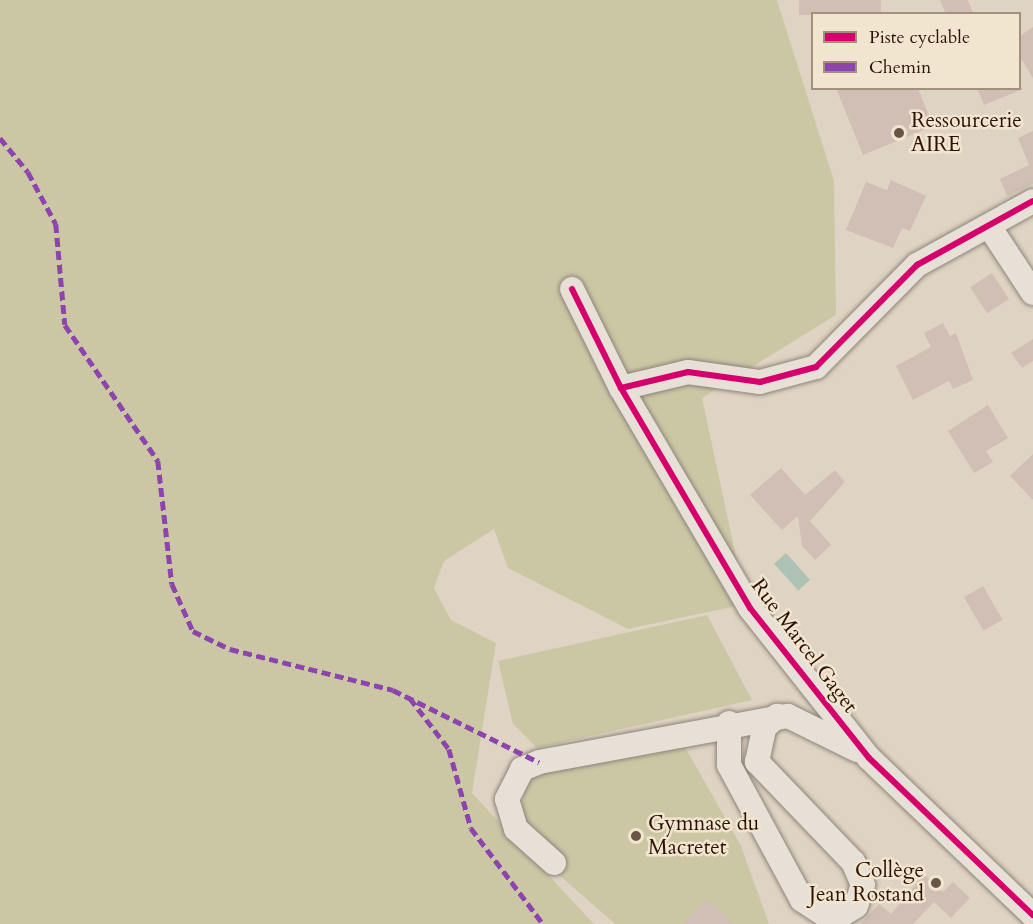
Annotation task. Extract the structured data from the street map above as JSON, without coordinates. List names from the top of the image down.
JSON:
{
  "streets": {
    "street": ["Rue Marcel Gaget"]
  },
  "places": ["Ressourcerie AIRE", "Gymnase du Macretet", "Collège Jean Rostand"],
  "legend": ["Piste cyclable", "Chemin"]
}
